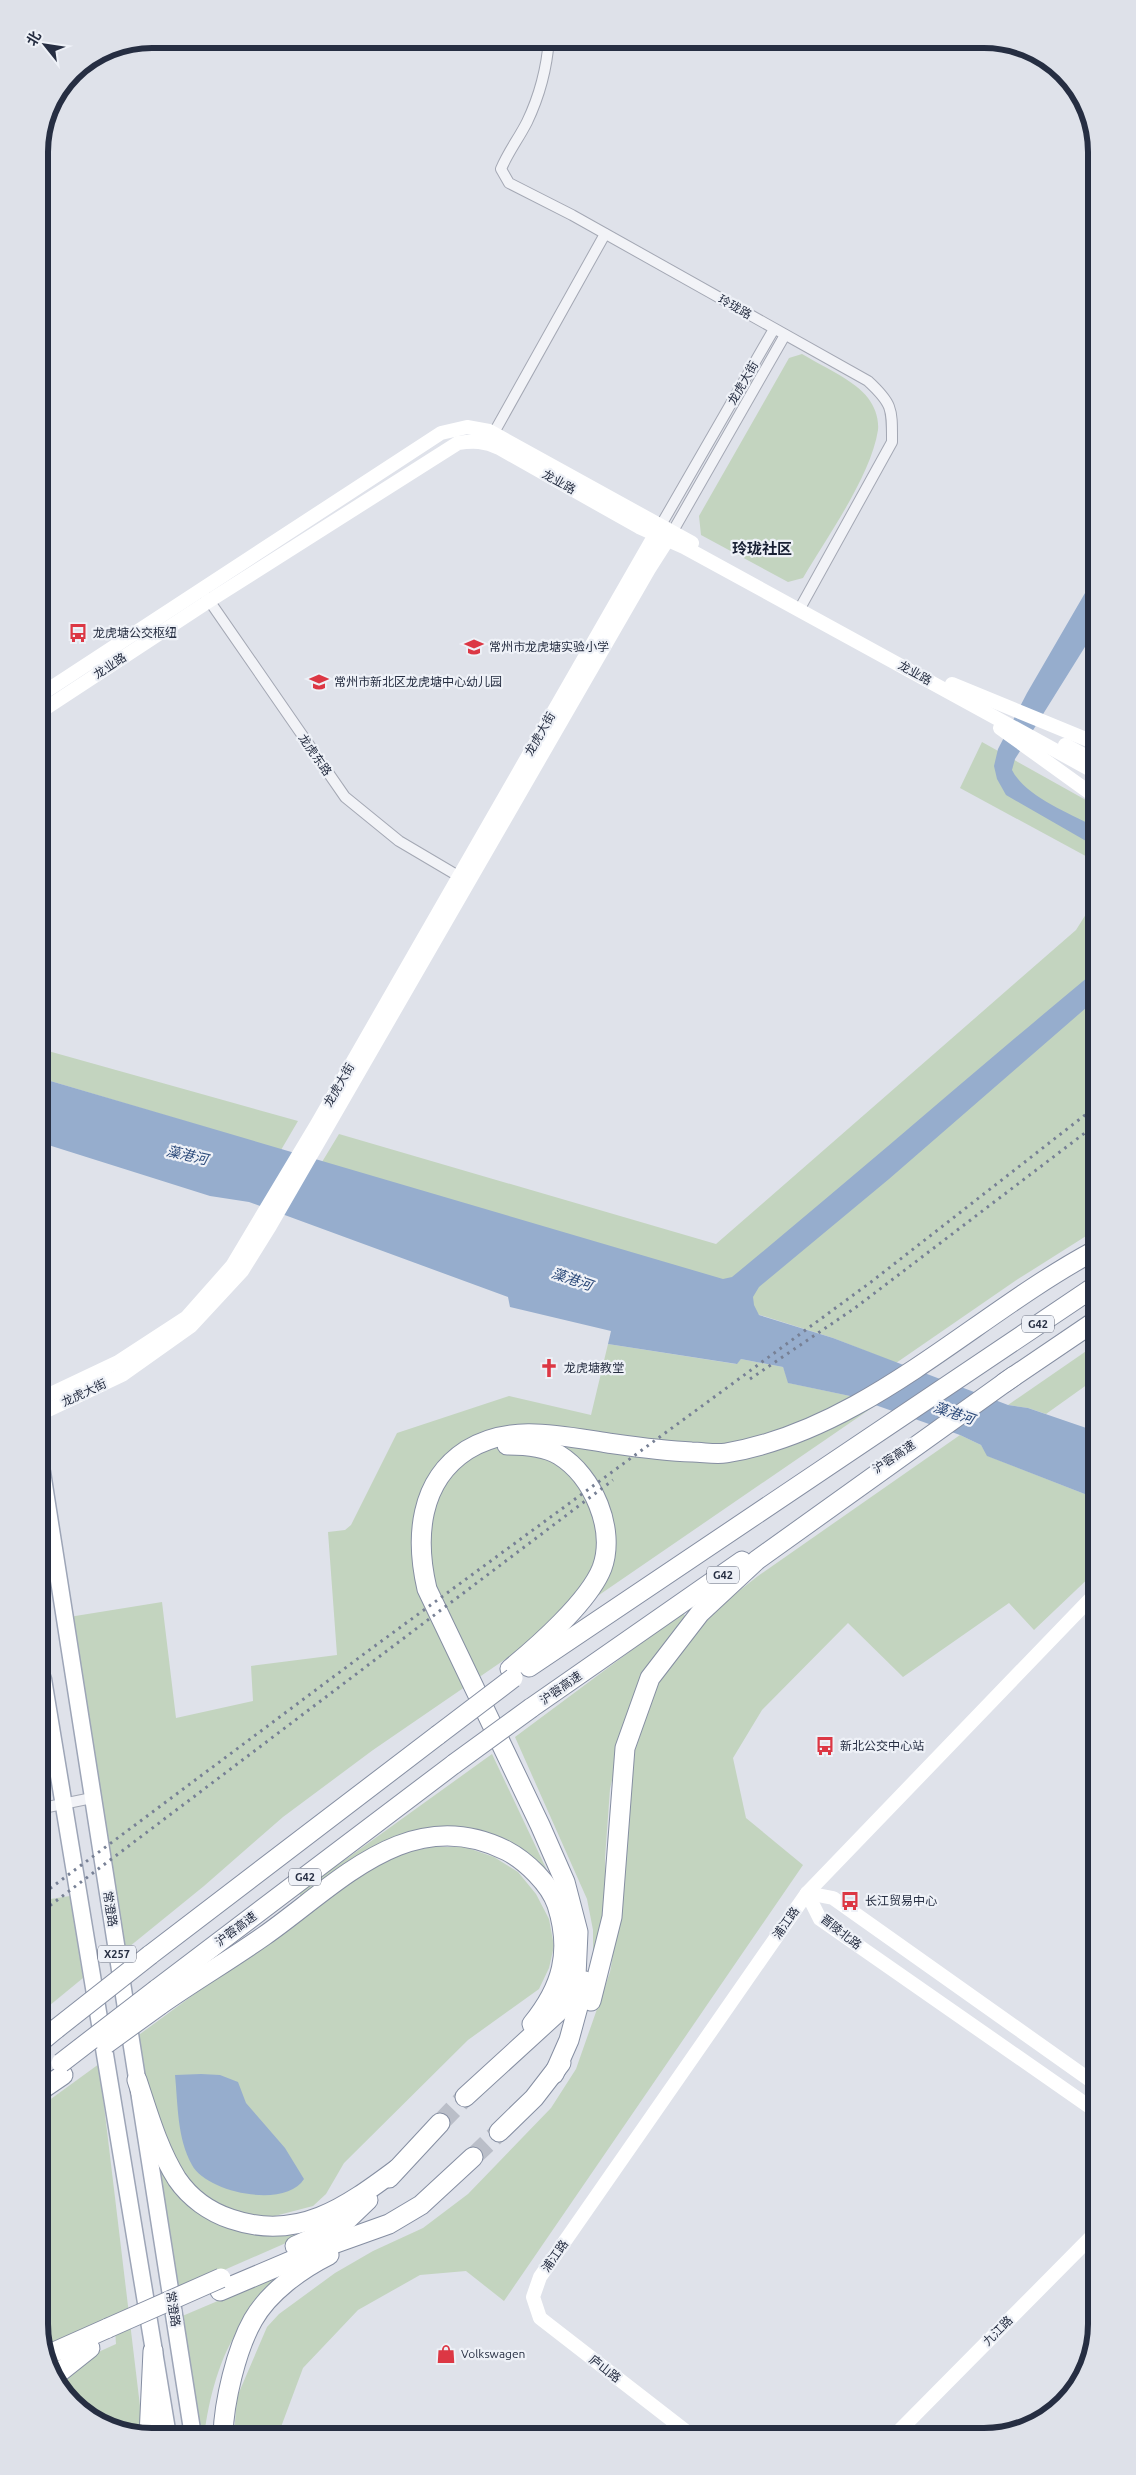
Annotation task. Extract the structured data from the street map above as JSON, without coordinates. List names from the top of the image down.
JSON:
{
  "streets": {
    "highway": ["G42", "沪蓉高速"],
    "main road": ["常澄路", "X257"],
    "street": [
      "玲珑路",
      "龙虎大街",
      "龙业路",
      "龙虎东路",
      "浦江路",
      "晋陵北路",
      "九江路",
      "庐山路"
    ]
  },
  "crossings": [
    ["玲珑路", "龙虎大街"],
    ["玲珑路", "龙业路"],
    ["龙虎大街", "龙业路"],
    ["龙虎大街", "龙虎东路"],
    ["龙业路", "龙虎东路"],
    ["G42", "沪蓉高速"],
    ["浦江路", "晋陵北路"],
    ["浦江路", "庐山路"]
  ],
  "districts": ["玲珑社区"],
  "water": ["藻港河"],
  "places": {
    "bus stop": ["龙虎塘公交枢纽", "新北公交中心站", "长江贸易中心"],
    "school or university": ["常州市龙虎塘实验小学", "常州市新北区龙虎塘中心幼儿园"],
    "church": ["龙虎塘教堂"],
    "shop": ["Volkswagen"]
  },
  "north": "top left"
}
